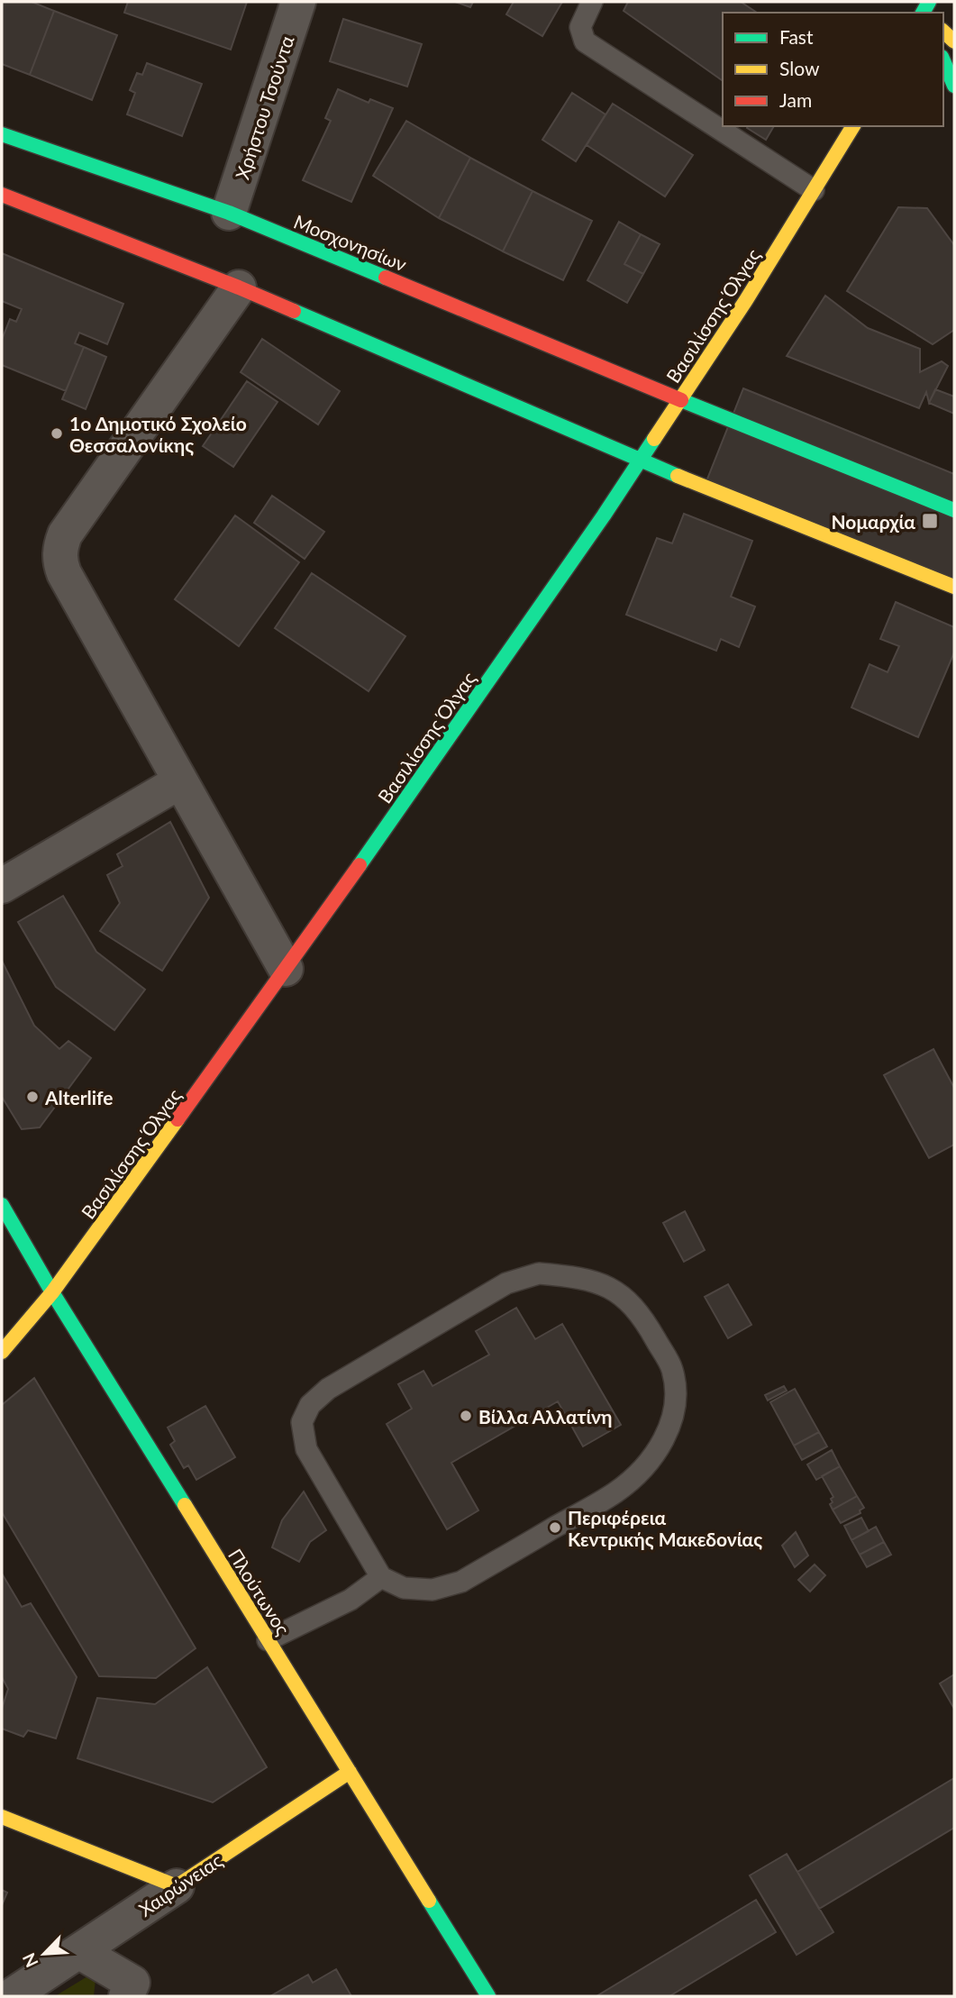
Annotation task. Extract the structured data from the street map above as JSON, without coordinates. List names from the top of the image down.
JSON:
{
  "streets": {
    "main road": [
      "Μοσχονησίων",
      "Βασιλίσσης Όλγας",
      "Πλούτωνος",
      "Χαιρώνειας"
    ],
    "street": ["Χρήστου Τσούντα"]
  },
  "crossings": [
    ["Χρήστου Τσούντα", "Μοσχονησίων"],
    ["Μοσχονησίων", "Βασιλίσσης Όλγας"],
    ["Βασιλίσσης Όλγας", "Πλούτωνος"],
    ["Πλούτωνος", "Χαιρώνειας"]
  ],
  "places": {
    "other": [
      "1ο Δημοτικό Σχολείο Θεσσαλονίκης",
      "Alterlife",
      "Βίλλα Αλλατίνη",
      "Περιφέρεια Κεντρικής Μακεδονίας"
    ],
    "transit": ["Νομαρχία"]
  },
  "legend": ["Fast", "Slow", "Jam"],
  "north": "bottom left"
}
